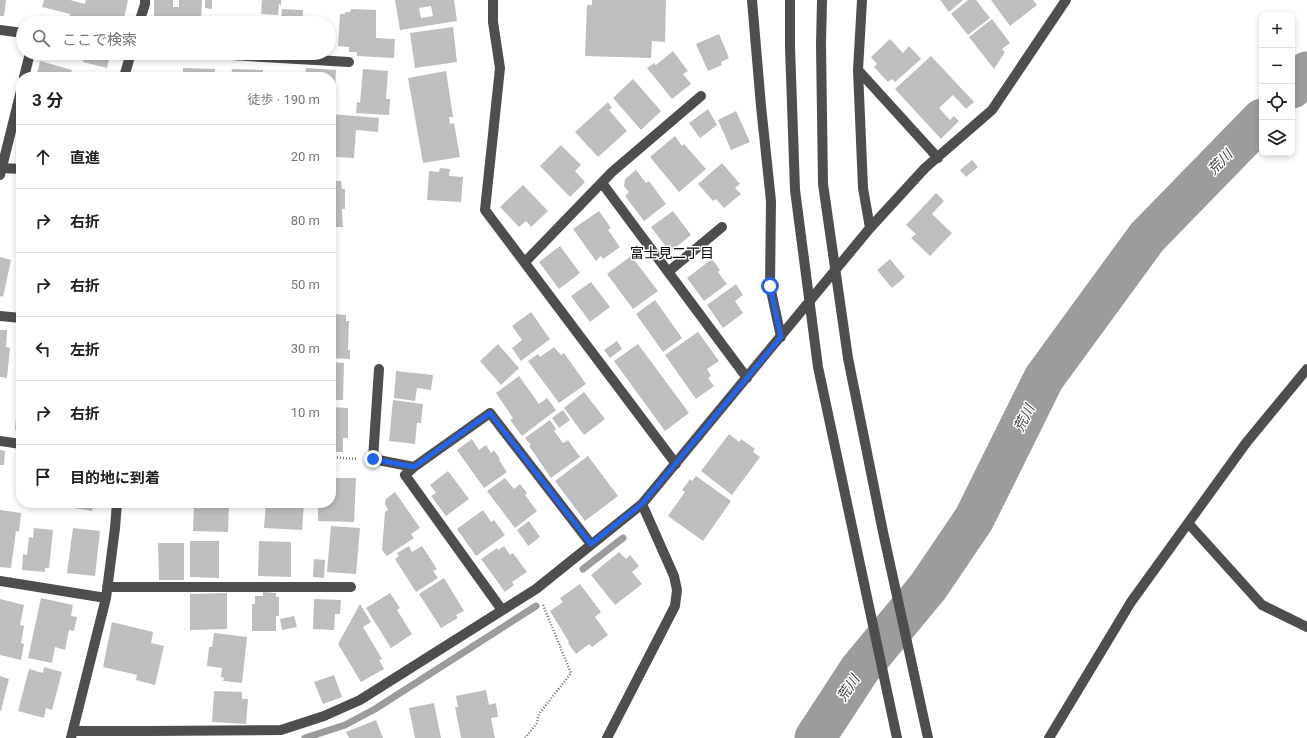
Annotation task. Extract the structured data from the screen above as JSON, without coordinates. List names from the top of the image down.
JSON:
{
  "districts": ["富士見二丁目"],
  "water": ["荒川"],
  "page": {
    "map_buttons": ["+", "−"],
    "search": "ここで検索",
    "heading": ["3 分", "徒歩 · 190 m"],
    "list": [
      ["直進", "20 m"],
      ["右折", "80 m"],
      ["右折", "50 m"],
      ["左折", "30 m"],
      ["右折", "10 m"],
      "目的地に到着"
    ]
  }
}
